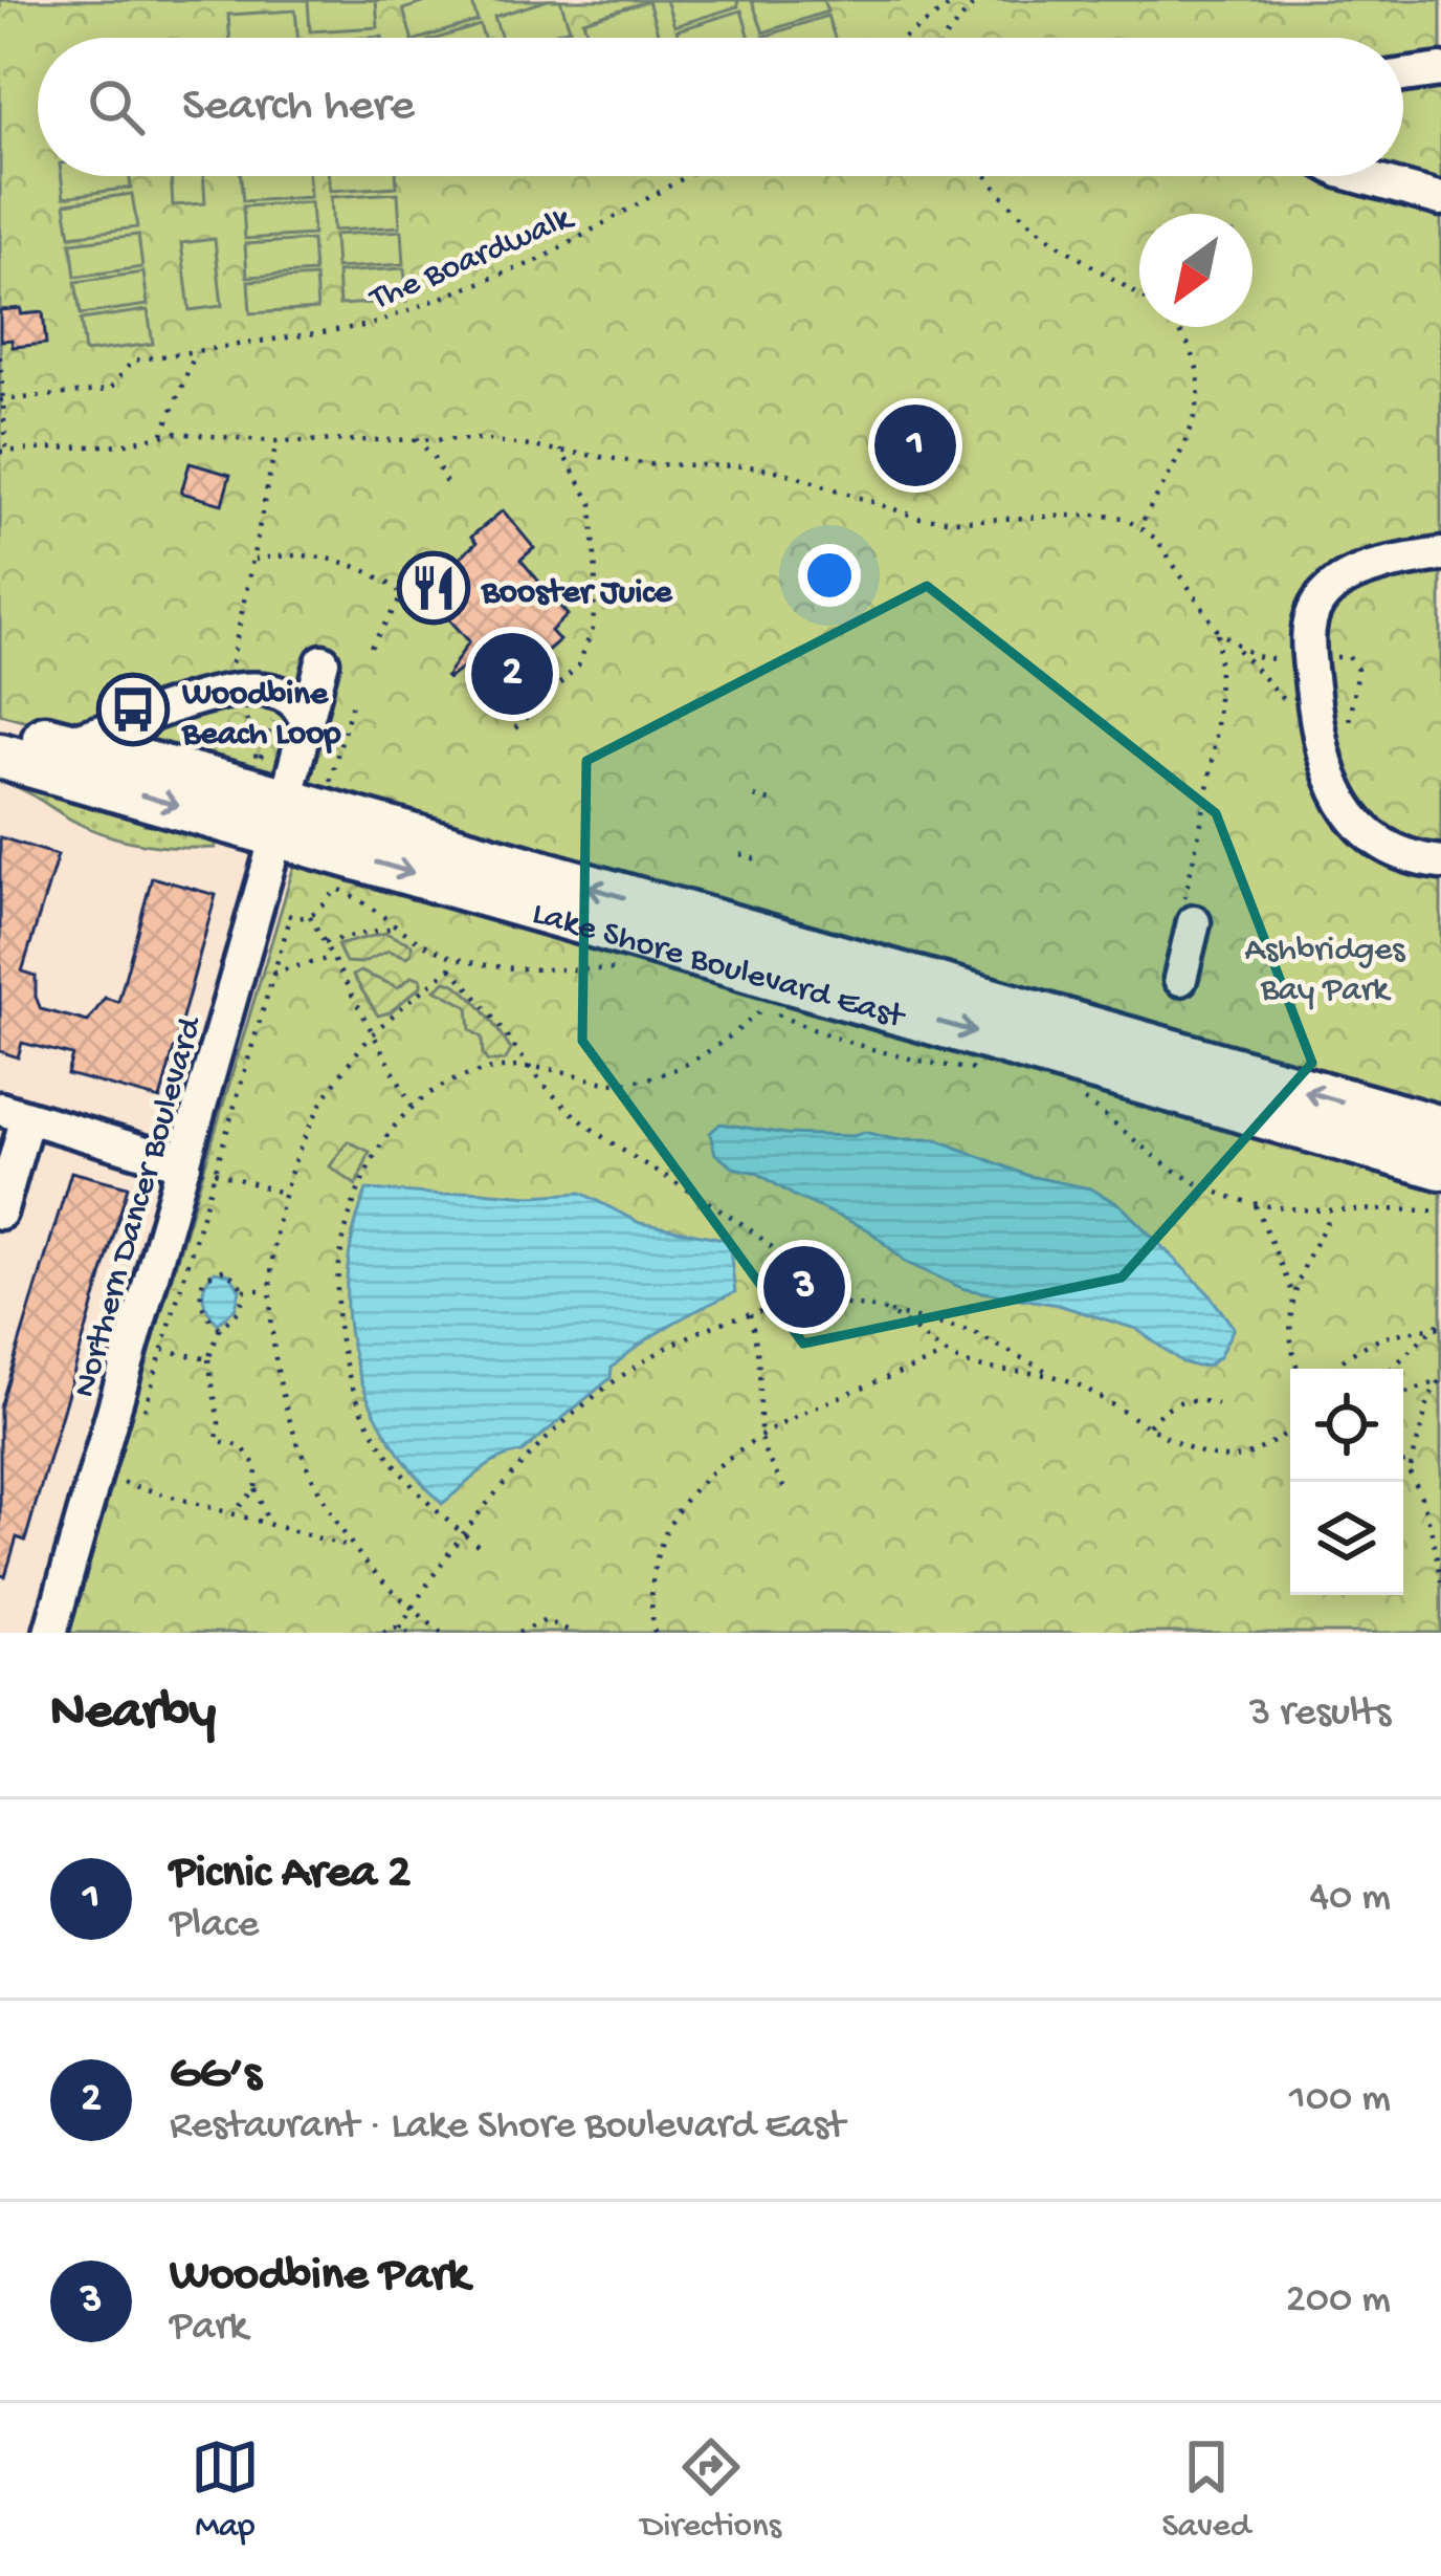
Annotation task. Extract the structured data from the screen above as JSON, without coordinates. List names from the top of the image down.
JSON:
{
  "streets": {
    "highway": ["Lake Shore Boulevard East"],
    "street": ["Northern Dancer Boulevard"],
    "path": ["The Boardwalk"]
  },
  "crossings": [
    ["Lake Shore Boulevard East", "Northern Dancer Boulevard"]
  ],
  "parks": ["Ashbridges Bay Park"],
  "places": {
    "restaurant": ["Booster Juice"],
    "bus stop": ["Woodbine Beach Loop"]
  },
  "north": "bottom left",
  "page": {
    "search": "Search here",
    "pins": ["1", "2", "3"],
    "heading": ["Nearby", "3 results"],
    "list": [
      {
        "mark": "1",
        "name": "Picnic Area 2",
        "note": "Place",
        "value": "40 m"
      },
      {
        "mark": "2",
        "name": "GG’s",
        "note": "Restaurant · Lake Shore Boulevard East",
        "value": "100 m"
      },
      {
        "mark": "3",
        "name": "Woodbine Park",
        "note": "Park",
        "value": "200 m"
      }
    ],
    "nav": ["Map", "Directions", "Saved"]
  }
}
